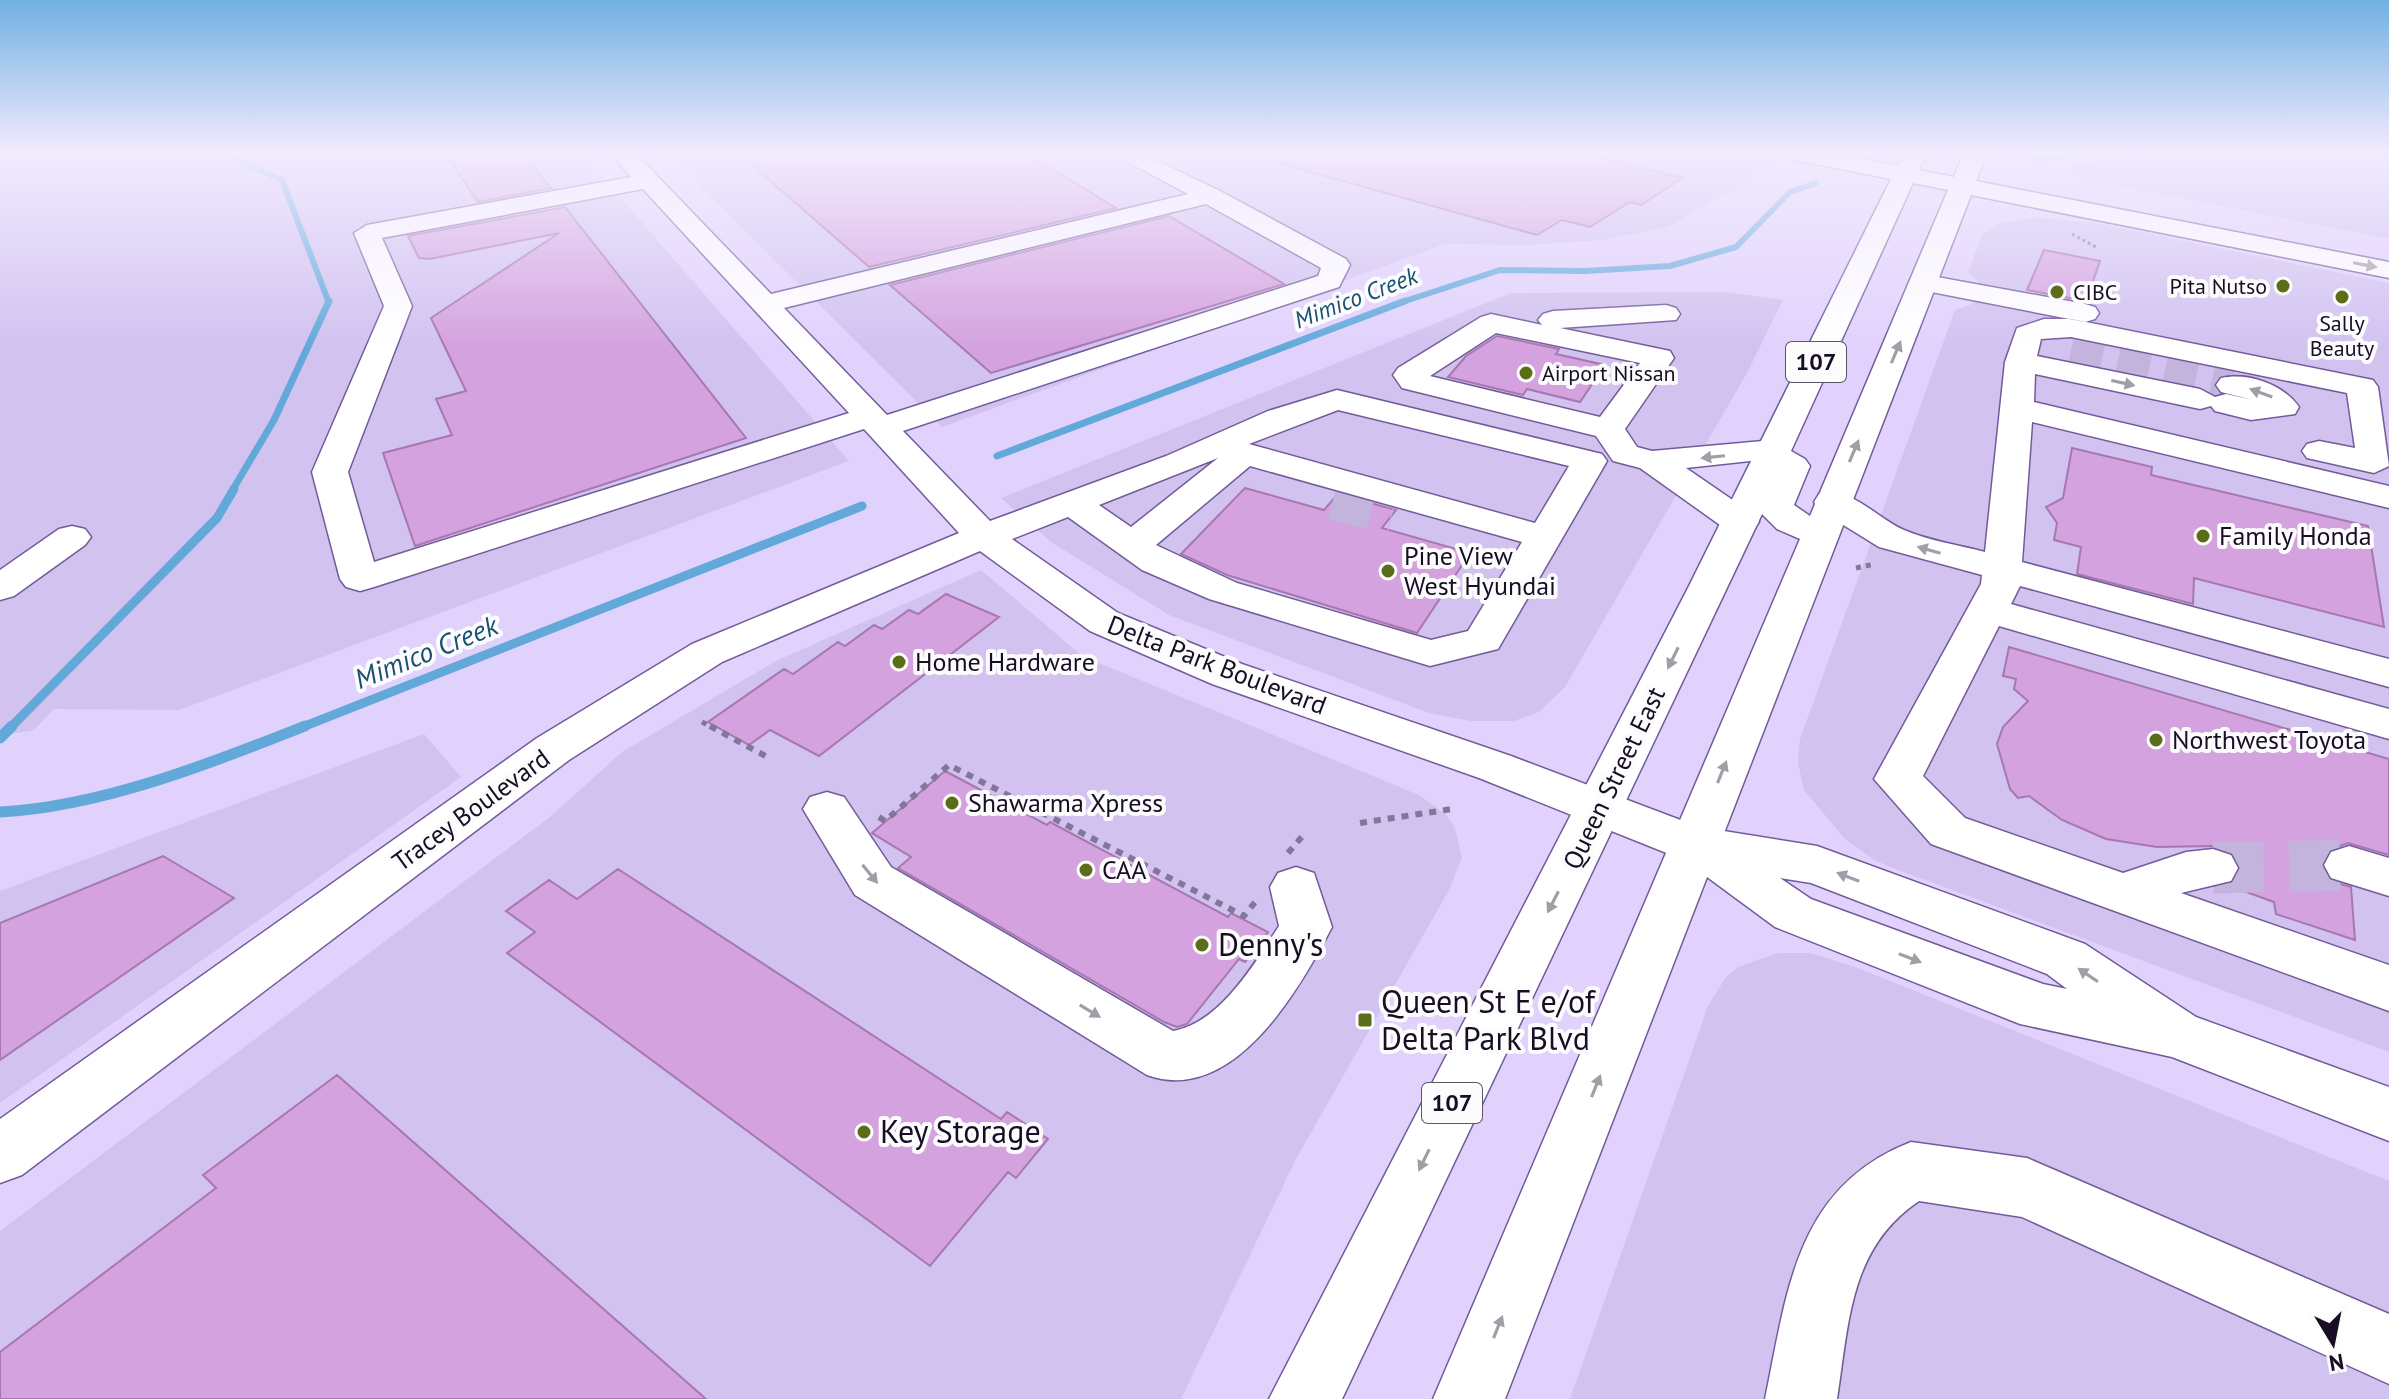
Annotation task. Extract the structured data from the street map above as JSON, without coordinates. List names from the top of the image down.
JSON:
{
  "streets": {
    "main road": [
      "107",
      "Delta Park Boulevard",
      "Queen Street East",
      "Tracey Boulevard"
    ]
  },
  "crossings": [
    ["107", "Delta Park Boulevard"],
    ["Delta Park Boulevard", "Queen Street East"],
    ["Delta Park Boulevard", "Tracey Boulevard"]
  ],
  "water": ["Mimico Creek"],
  "places": {
    "other": [
      "Pita Nutso",
      "CIBC",
      "Sally Beauty",
      "Airport Nissan",
      "Family Honda",
      "Pine View West Hyundai",
      "Home Hardware",
      "Northwest Toyota",
      "Shawarma Xpress",
      "CAA",
      "Denny's",
      "Key Storage"
    ],
    "transit": ["Queen St E e/of Delta Park Blvd"]
  },
  "north": "bottom"
}
